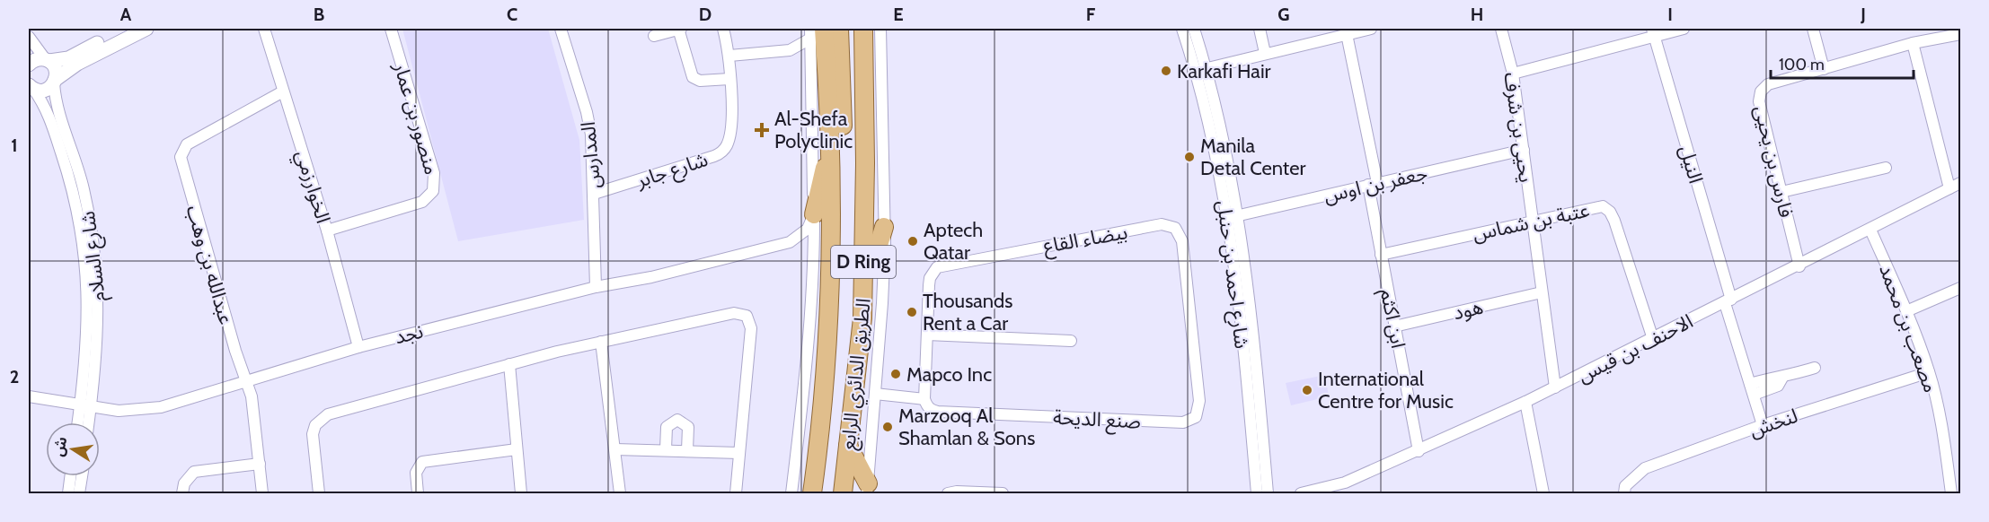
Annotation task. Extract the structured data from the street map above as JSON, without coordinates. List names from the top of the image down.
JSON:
{
  "streets": {
    "main road": ["D Ring", "الطريق الدائري الرابع"],
    "street": [
      "منصور بن عمار",
      "يحيى بن شرف",
      "المدارس",
      "فارس بن يحيى",
      "النيل",
      "شارع جابر",
      "جعفر بن اوس",
      "الخوارزمي",
      "عتبة بن شماس",
      "بيضاء القاع",
      "شارع السلام",
      "عبدالله بن وهب",
      "شارع احمد بن حنبل",
      "هود",
      "ابن اكثم",
      "مصعب بن محمد",
      "نجد",
      "الاحنف بن قيس",
      "صنع الديحة",
      "لنخش"
    ]
  },
  "crossings": [
    ["منصور بن عمار", "الخوارزمي"],
    ["يحيى بن شرف", "جعفر بن اوس"],
    ["يحيى بن شرف", "عتبة بن شماس"],
    ["يحيى بن شرف", "هود"],
    ["يحيى بن شرف", "الاحنف بن قيس"],
    ["المدارس", "شارع جابر"],
    ["المدارس", "نجد"],
    ["فارس بن يحيى", "الاحنف بن قيس"],
    ["النيل", "الاحنف بن قيس"],
    ["النيل", "لنخش"],
    ["جعفر بن اوس", "شارع احمد بن حنبل"],
    ["جعفر بن اوس", "ابن اكثم"],
    ["الخوارزمي", "عبدالله بن وهب"],
    ["الخوارزمي", "نجد"],
    ["عتبة بن شماس", "ابن اكثم"],
    ["عتبة بن شماس", "الاحنف بن قيس"],
    ["بيضاء القاع", "صنع الديحة"],
    ["شارع السلام", "نجد"],
    ["عبدالله بن وهب", "نجد"],
    ["هود", "ابن اكثم"],
    ["ابن اكثم", "الاحنف بن قيس"],
    ["مصعب بن محمد", "الاحنف بن قيس"],
    ["مصعب بن محمد", "لنخش"],
    ["الطريق الدائري الرابع", "صنع الديحة"]
  ],
  "places": {
    "other": [
      "Karkafi Hair",
      "Manila Detal Center",
      "Aptech Qatar",
      "Thousands Rent a Car",
      "Mapco Inc",
      "International Centre for Music",
      "Marzooq Al Shamlan & Sons"
    ],
    "health": ["Al-Shefa Polyclinic"]
  },
  "scale_bar": "100 m",
  "north": "left",
  "grid": {
    "columns": [
      "A",
      "B",
      "C",
      "D",
      "E",
      "F",
      "G",
      "H",
      "I",
      "J"
    ],
    "rows": ["1", "2"]
  }
}
